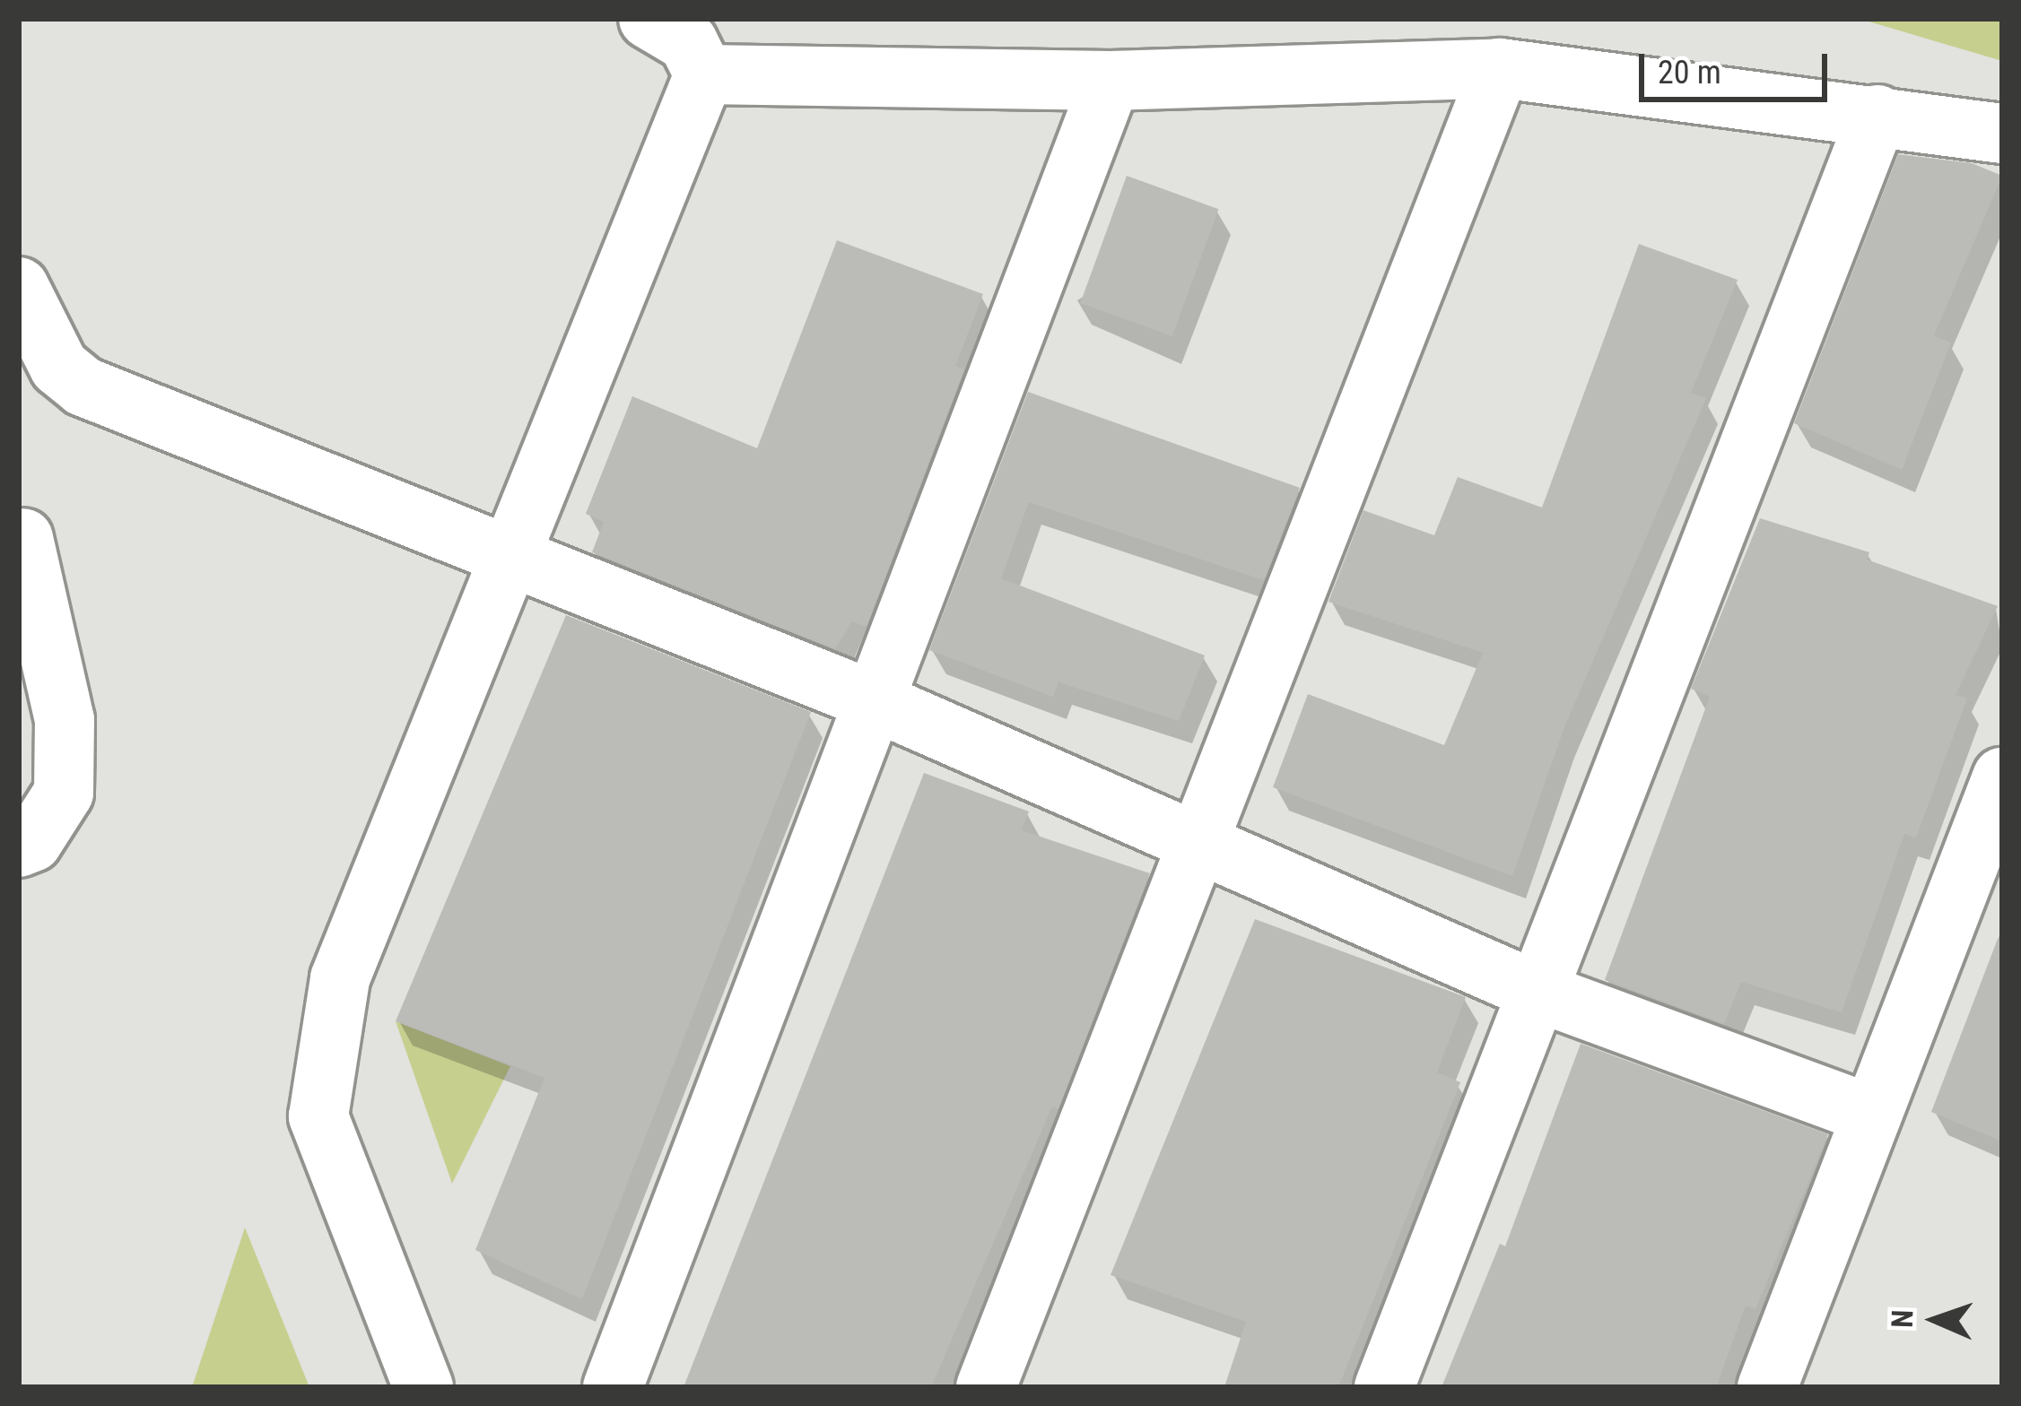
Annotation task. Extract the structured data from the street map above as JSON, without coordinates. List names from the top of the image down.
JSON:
{
  "scale_bar": "20 m",
  "north": "left"
}
